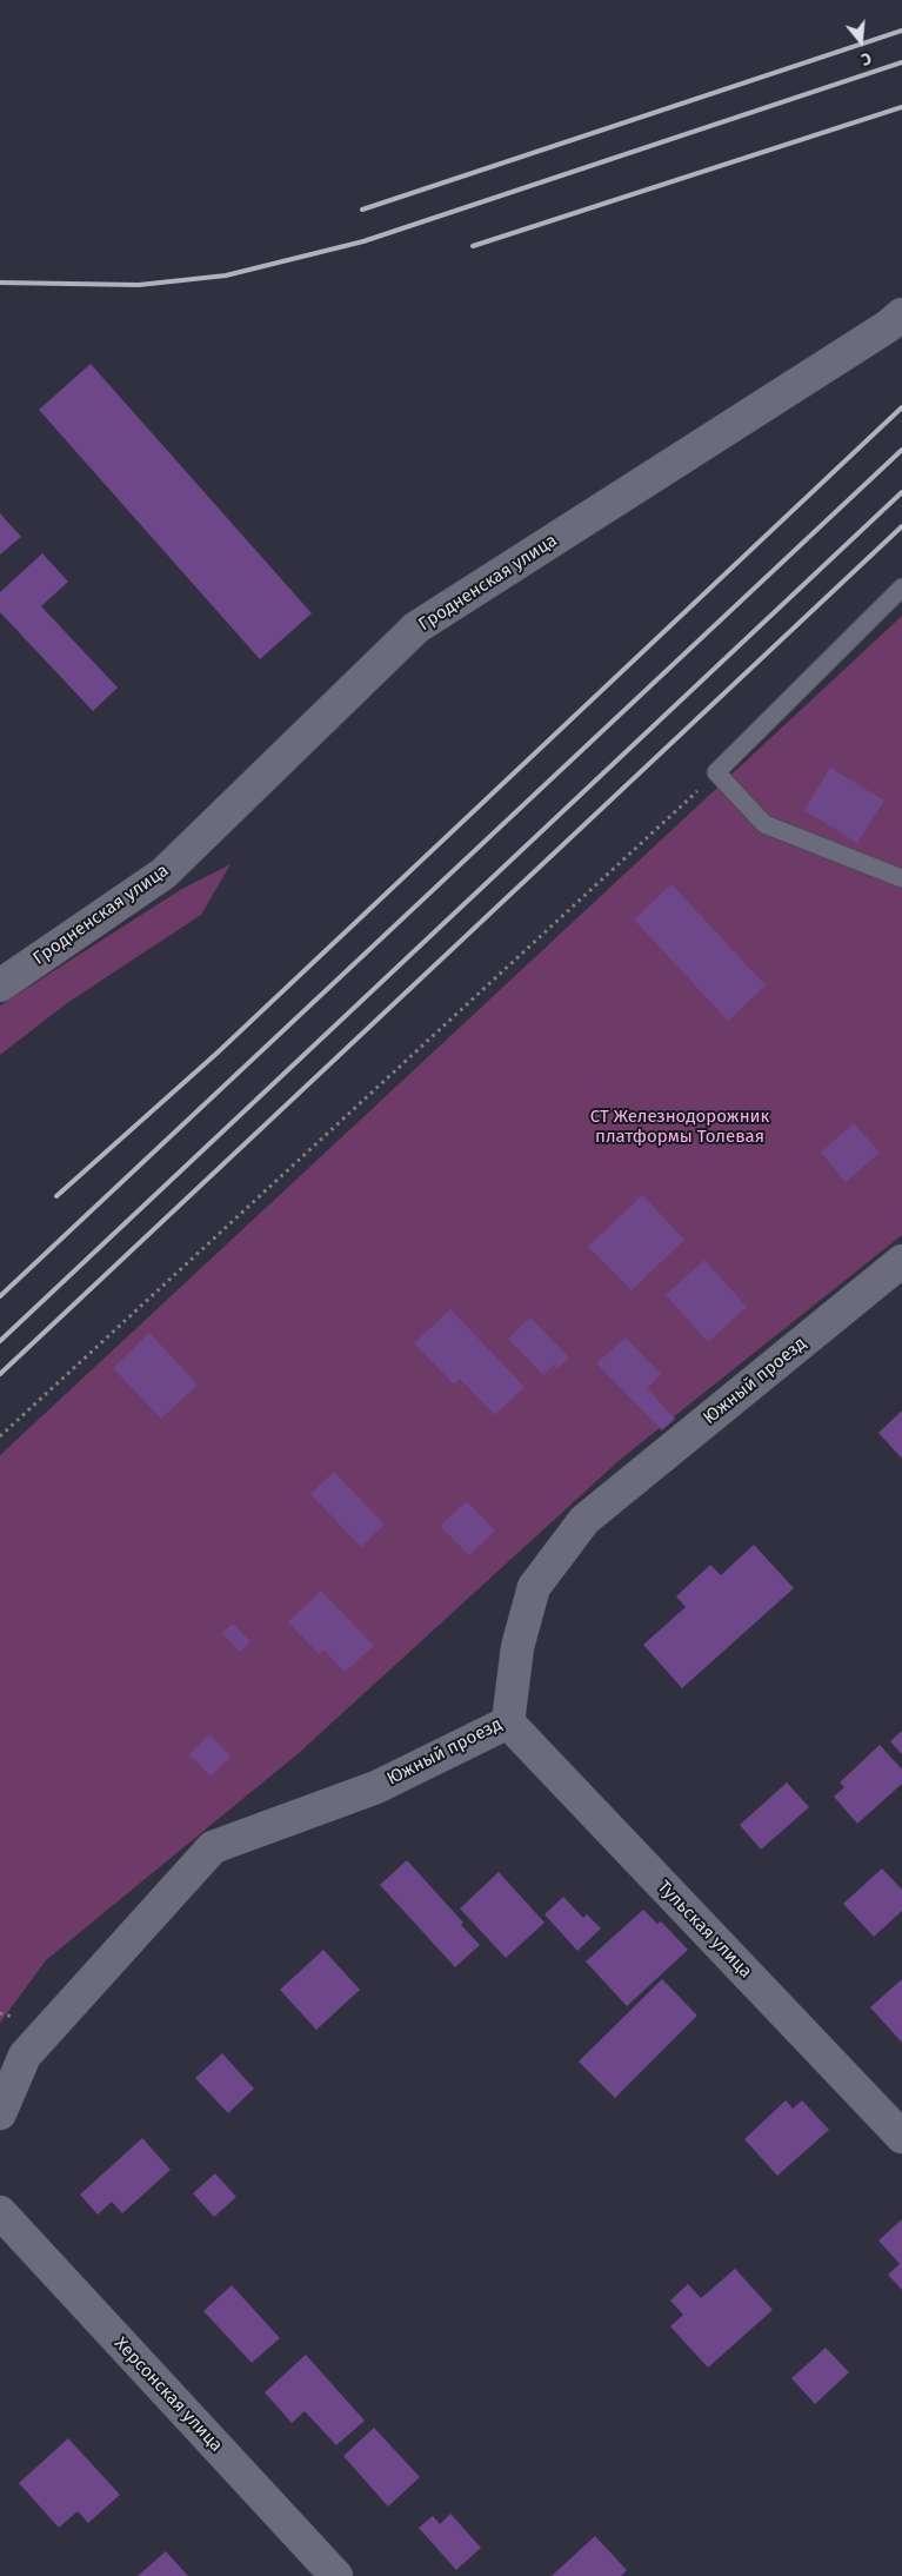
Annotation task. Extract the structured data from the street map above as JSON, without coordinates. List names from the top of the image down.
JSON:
{
  "streets": {
    "street": [
      "Гродненская улица",
      "Южный проезд",
      "Тульская улица",
      "Херсонская улица"
    ]
  },
  "crossings": [
    ["Южный проезд", "Тульская улица"]
  ],
  "parks": ["СТ Железнодорожник платформы Толевая"],
  "north": "bottom"
}
